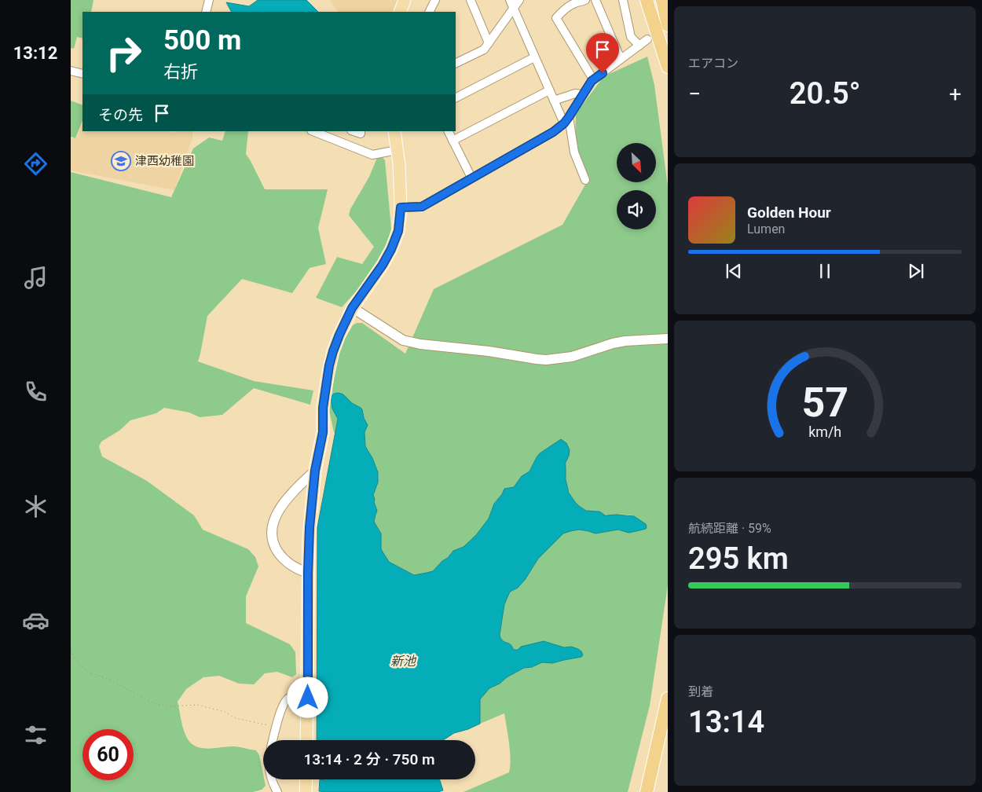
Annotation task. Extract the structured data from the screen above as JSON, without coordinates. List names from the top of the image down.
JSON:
{
  "water": ["新池"],
  "places": {
    "school or university": ["津西幼稚園"]
  },
  "north": "bottom right",
  "page": {
    "tabs": "13:12",
    "tile": [
      "エアコン",
      ["航続距離 · 59%", "295 km"],
      ["到着", "13:14"]
    ],
    "turn": ["500 m", "右折"],
    "heat": ["−", "20.5°", "+"],
    "then": "その先",
    "song": ["Golden Hour", "Lumen"],
    "limit": "60",
    "trip": "13:14 · 2 分 · 750 m",
    "gauge": ["57", "km/h"]
  }
}
